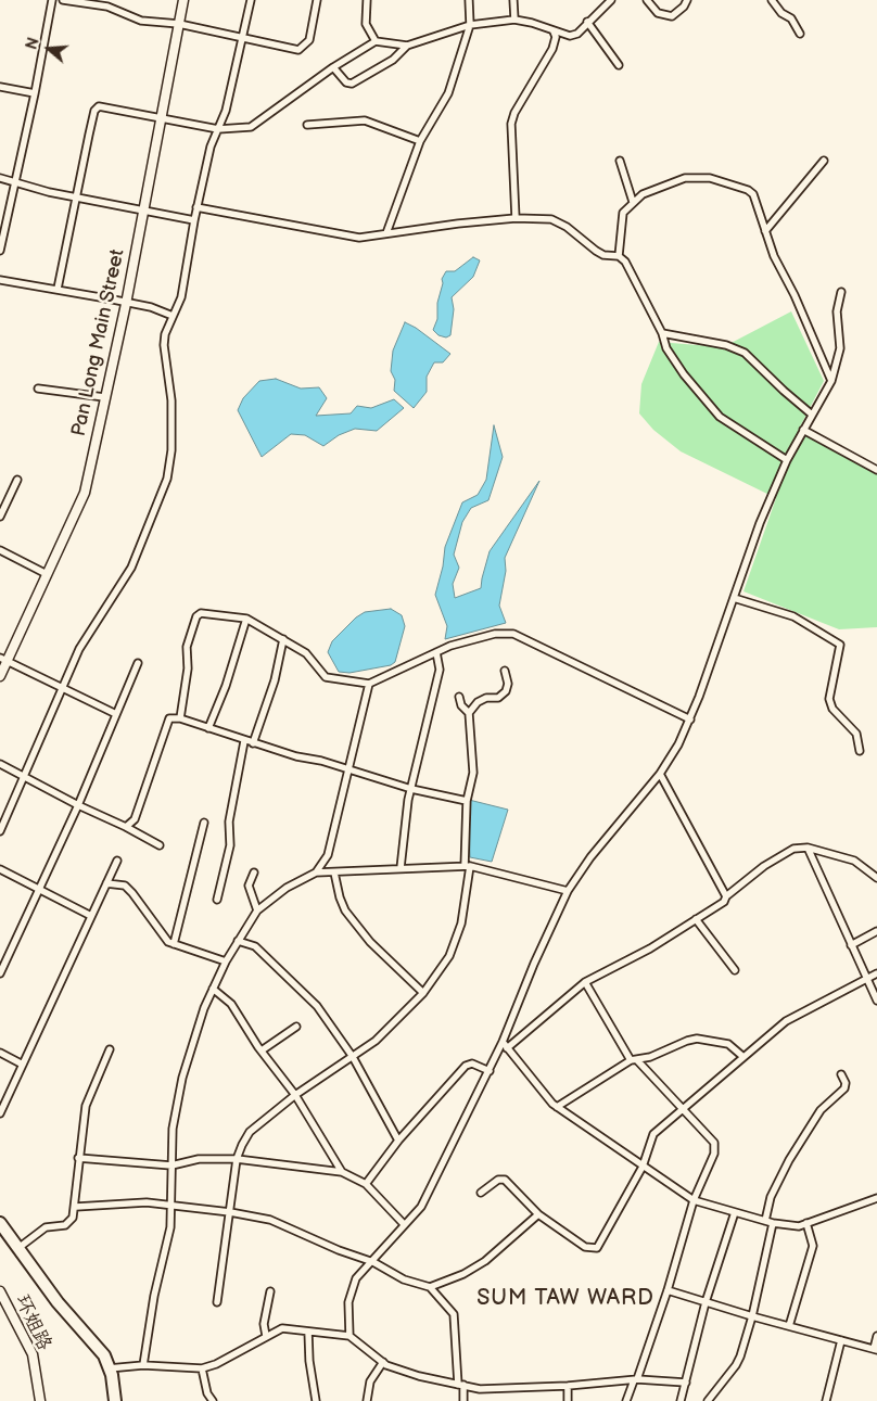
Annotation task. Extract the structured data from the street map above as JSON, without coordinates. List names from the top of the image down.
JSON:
{
  "streets": {
    "street": ["Pan Long Main Street", "环姐路"]
  },
  "districts": ["SUM TAW WARD"],
  "north": "left"
}
